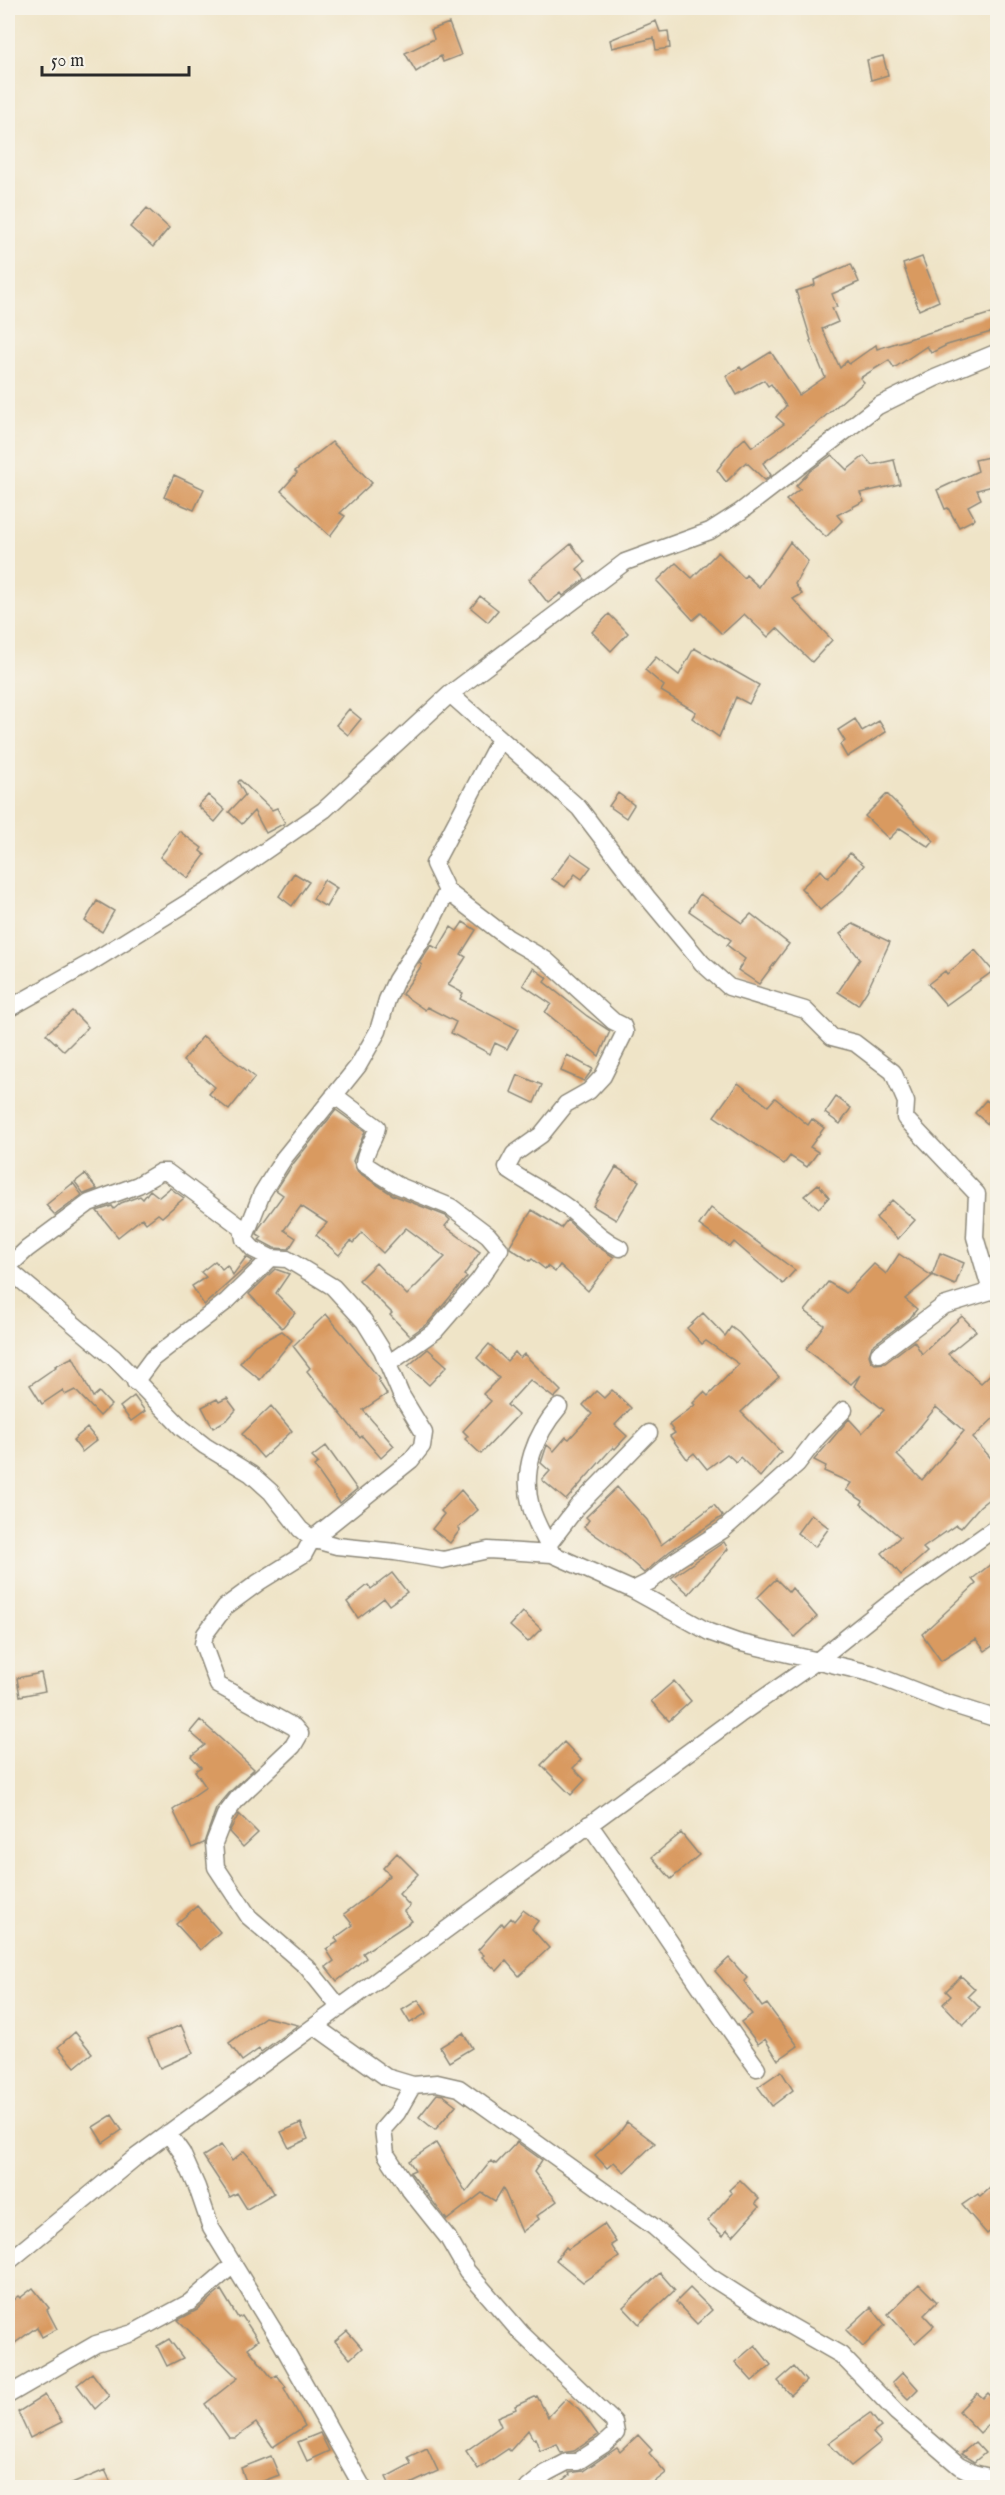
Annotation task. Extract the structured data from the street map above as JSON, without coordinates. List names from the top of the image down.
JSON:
{
  "scale_bar": "50 m"
}
